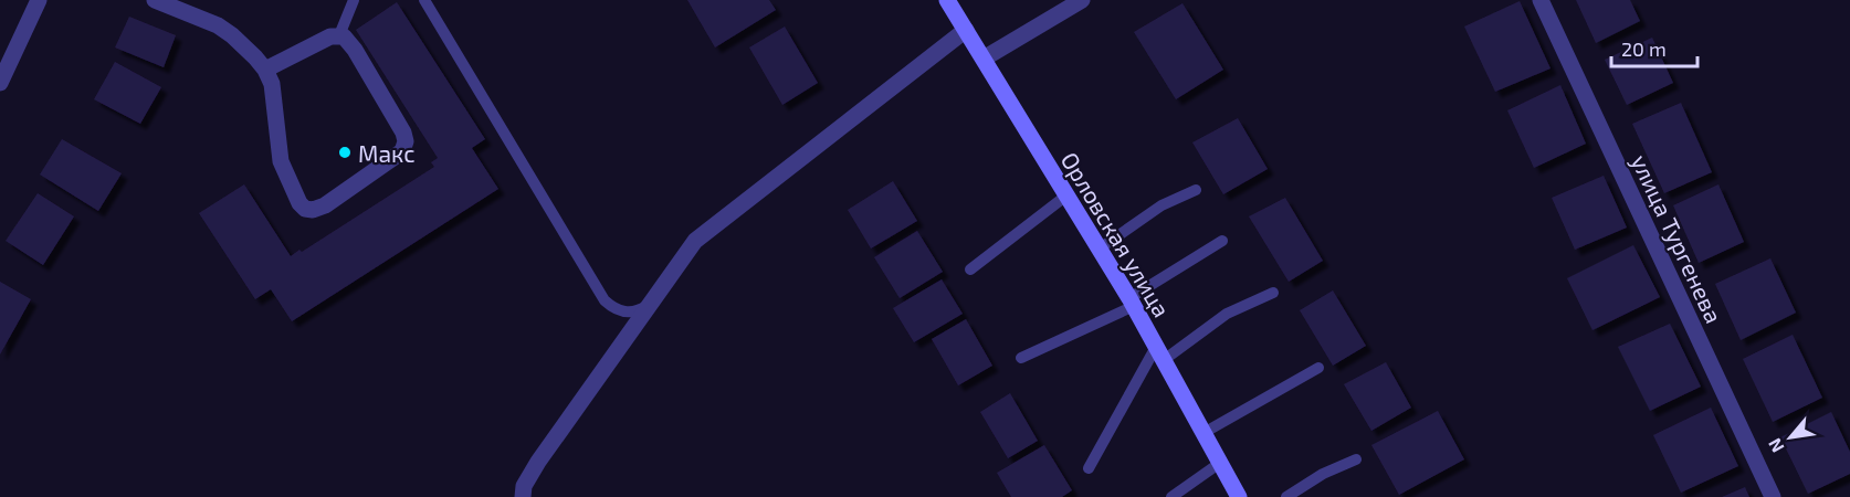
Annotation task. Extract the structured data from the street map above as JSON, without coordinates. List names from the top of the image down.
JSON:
{
  "streets": {
    "main road": ["Орловская улица"],
    "street": ["улица Тургенева"]
  },
  "places": ["Макс"],
  "scale_bar": "20 m",
  "north": "bottom left"
}
